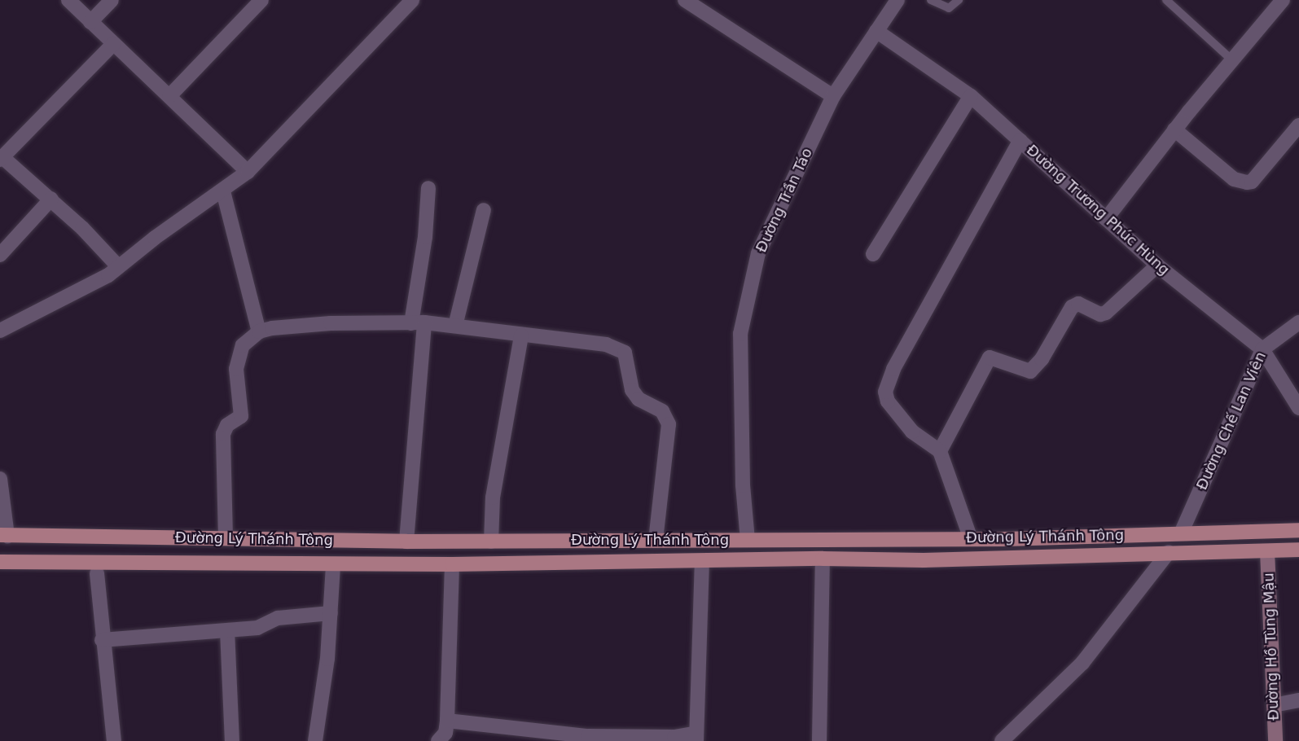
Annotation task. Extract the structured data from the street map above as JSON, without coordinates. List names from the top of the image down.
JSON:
{
  "streets": {
    "main road": ["Đường Lý Thánh Tông"],
    "street": [
      "Đường Trần Táo",
      "Đường Trương Phúc Hùng",
      "Đường Chế Lan Viên",
      "Đường Hồ Tùng Mậu"
    ]
  },
  "crossings": [
    ["Đường Trần Táo", "Đường Trương Phúc Hùng"],
    ["Đường Trần Táo", "Đường Lý Thánh Tông"],
    ["Đường Trương Phúc Hùng", "Đường Chế Lan Viên"],
    ["Đường Chế Lan Viên", "Đường Lý Thánh Tông"],
    ["Đường Lý Thánh Tông", "Đường Hồ Tùng Mậu"]
  ]
}
